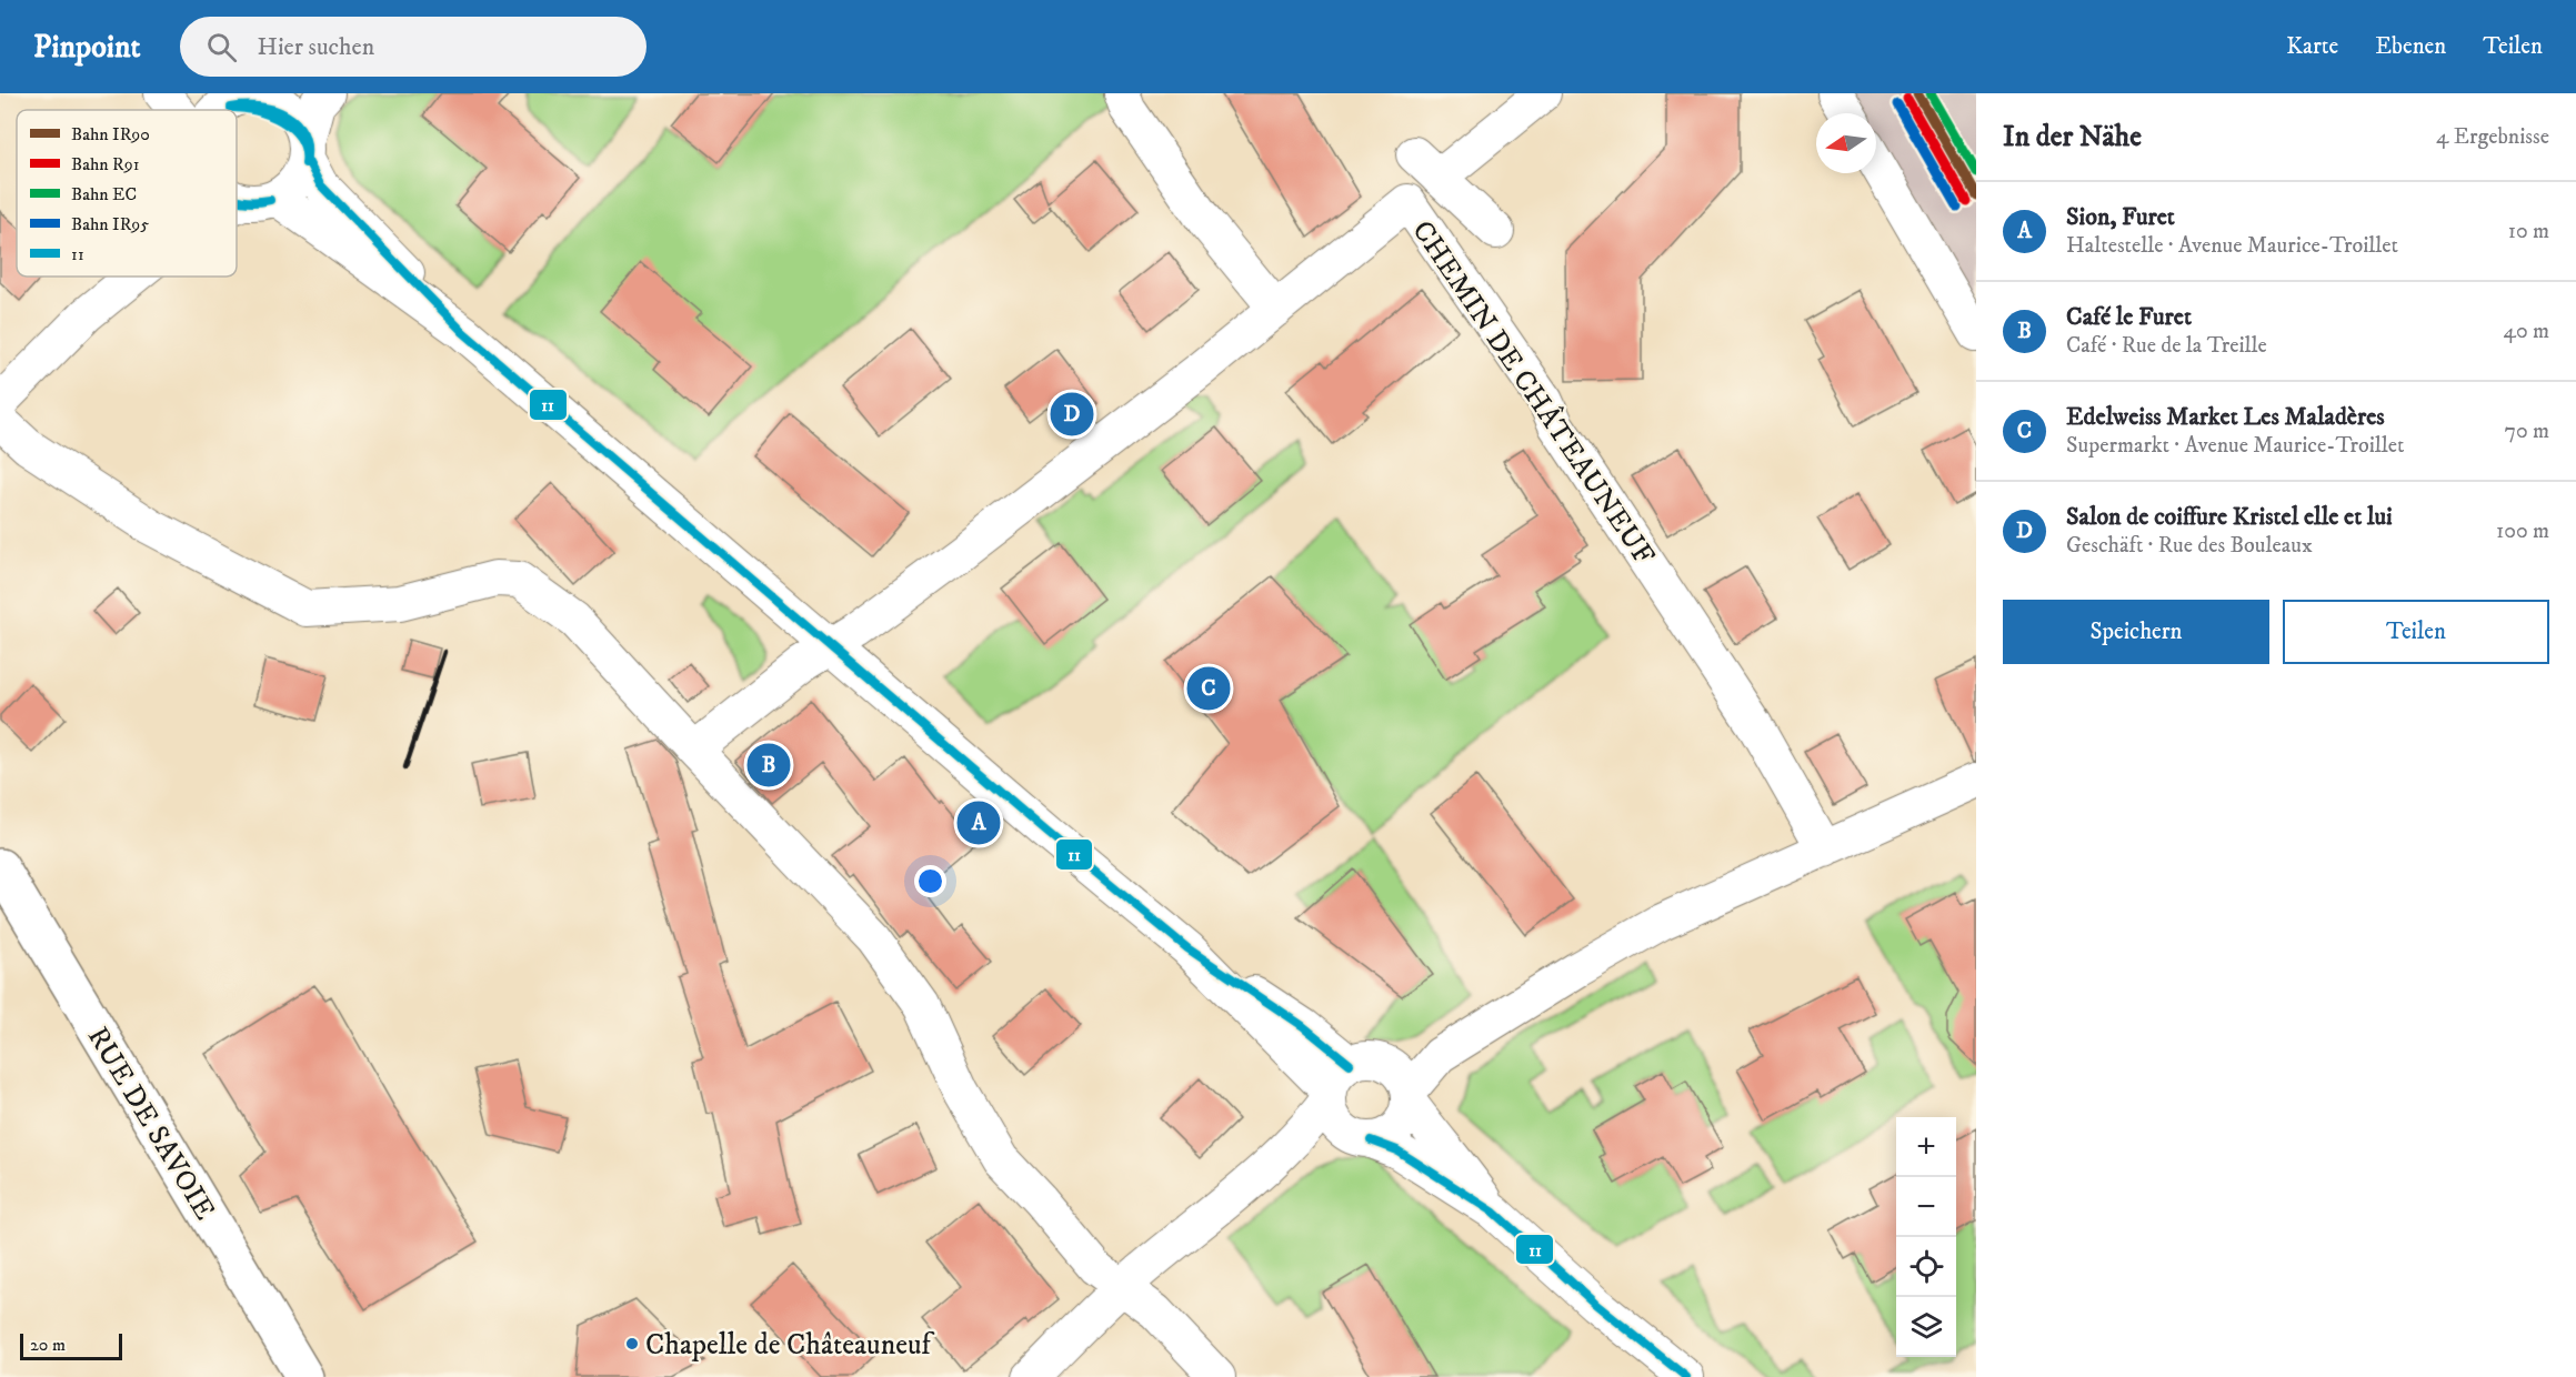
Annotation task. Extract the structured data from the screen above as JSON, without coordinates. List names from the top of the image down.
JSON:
{
  "streets": {
    "main road": ["RUE DE SAVOIE"],
    "street": ["CHEMIN DE CHÂTEAUNEUF"]
  },
  "places": ["Chapelle de Châteauneuf"],
  "lines": [
    "rail line IR90",
    "rail line EC",
    "rail line R91",
    "rail line IR95",
    "transit line 11"
  ],
  "legend": [
    "Bahn IR90",
    "Bahn R91",
    "Bahn EC",
    "Bahn IR95",
    "11"
  ],
  "scale_bar": "20 m",
  "north": "left",
  "page": {
    "header": "Pinpoint",
    "search": "Hier suchen",
    "nav": ["Karte", "Ebenen", "Teilen"],
    "heading": ["In der Nähe", "4 Ergebnisse"],
    "list": [
      {
        "mark": "A",
        "name": "Sion, Furet",
        "note": "Haltestelle · Avenue Maurice-Troillet",
        "value": "10 m"
      },
      {
        "mark": "B",
        "name": "Café le Furet",
        "note": "Café · Rue de la Treille",
        "value": "40 m"
      },
      {
        "mark": "C",
        "name": "Edelweiss Market Les Maladères",
        "note": "Supermarkt · Avenue Maurice-Troillet",
        "value": "70 m"
      },
      {
        "mark": "D",
        "name": "Salon de coiffure Kristel elle et lui",
        "note": "Geschäft · Rue des Bouleaux",
        "value": "100 m"
      }
    ],
    "pins": [
      "D",
      "C",
      "B",
      "A"
    ],
    "buttons": ["Speichern", "Teilen"],
    "map_buttons": ["+", "−"],
    "scale": "20 m"
  }
}
